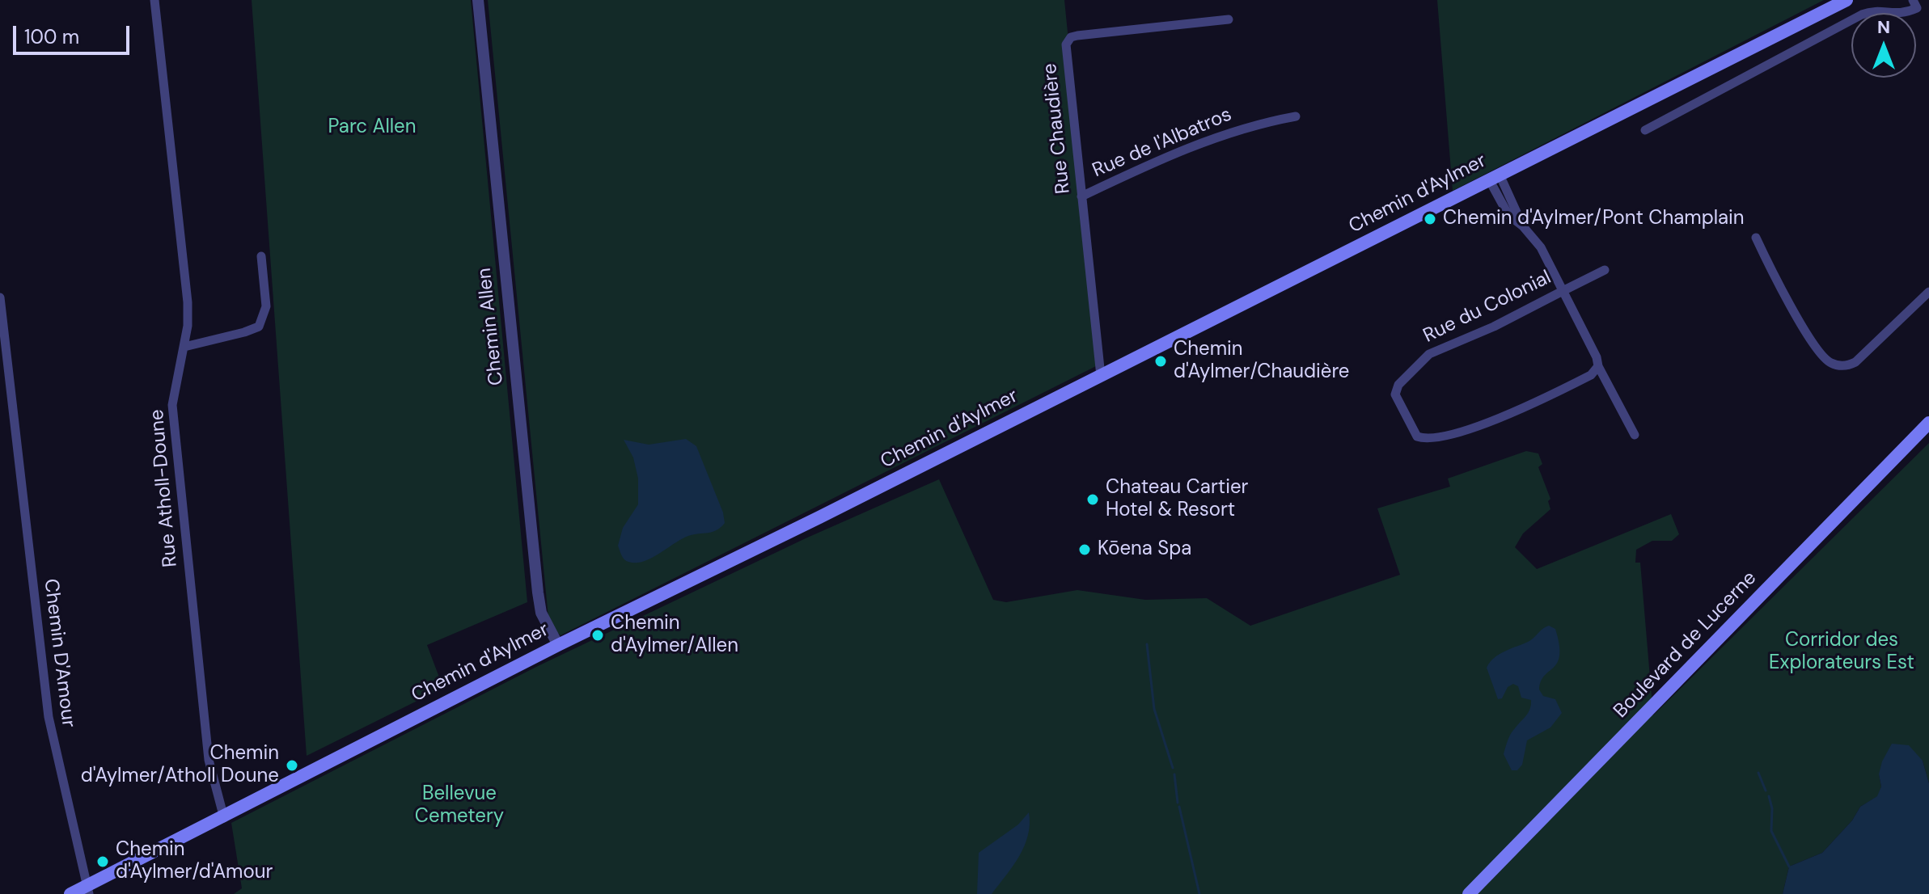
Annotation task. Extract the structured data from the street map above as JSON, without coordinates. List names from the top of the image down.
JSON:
{
  "streets": {
    "main road": ["Chemin d'Aylmer", "Boulevard de Lucerne"],
    "street": [
      "Rue Chaudière",
      "Rue de l'Albatros",
      "Rue du Colonial",
      "Chemin Allen",
      "Rue Atholl-Doune",
      "Chemin D'Amour"
    ]
  },
  "crossings": [
    ["Rue Chaudière", "Rue de l'Albatros"],
    ["Rue Chaudière", "Chemin d'Aylmer"],
    ["Chemin d'Aylmer", "Chemin Allen"],
    ["Chemin d'Aylmer", "Rue Atholl-Doune"],
    ["Chemin d'Aylmer", "Chemin D'Amour"]
  ],
  "parks": ["Parc Allen", "Corridor des Explorateurs Est", "Bellevue Cemetery"],
  "places": [
    "Chemin d'Aylmer/Pont Champlain",
    "Chemin d'Aylmer/Chaudière",
    "Chateau Cartier Hotel & Resort",
    "Kōena Spa",
    "Chemin d'Aylmer/Allen",
    "Chemin d'Aylmer/Atholl Doune",
    "Chemin d'Aylmer/d'Amour"
  ],
  "scale_bar": "100 m",
  "north": "top"
}
